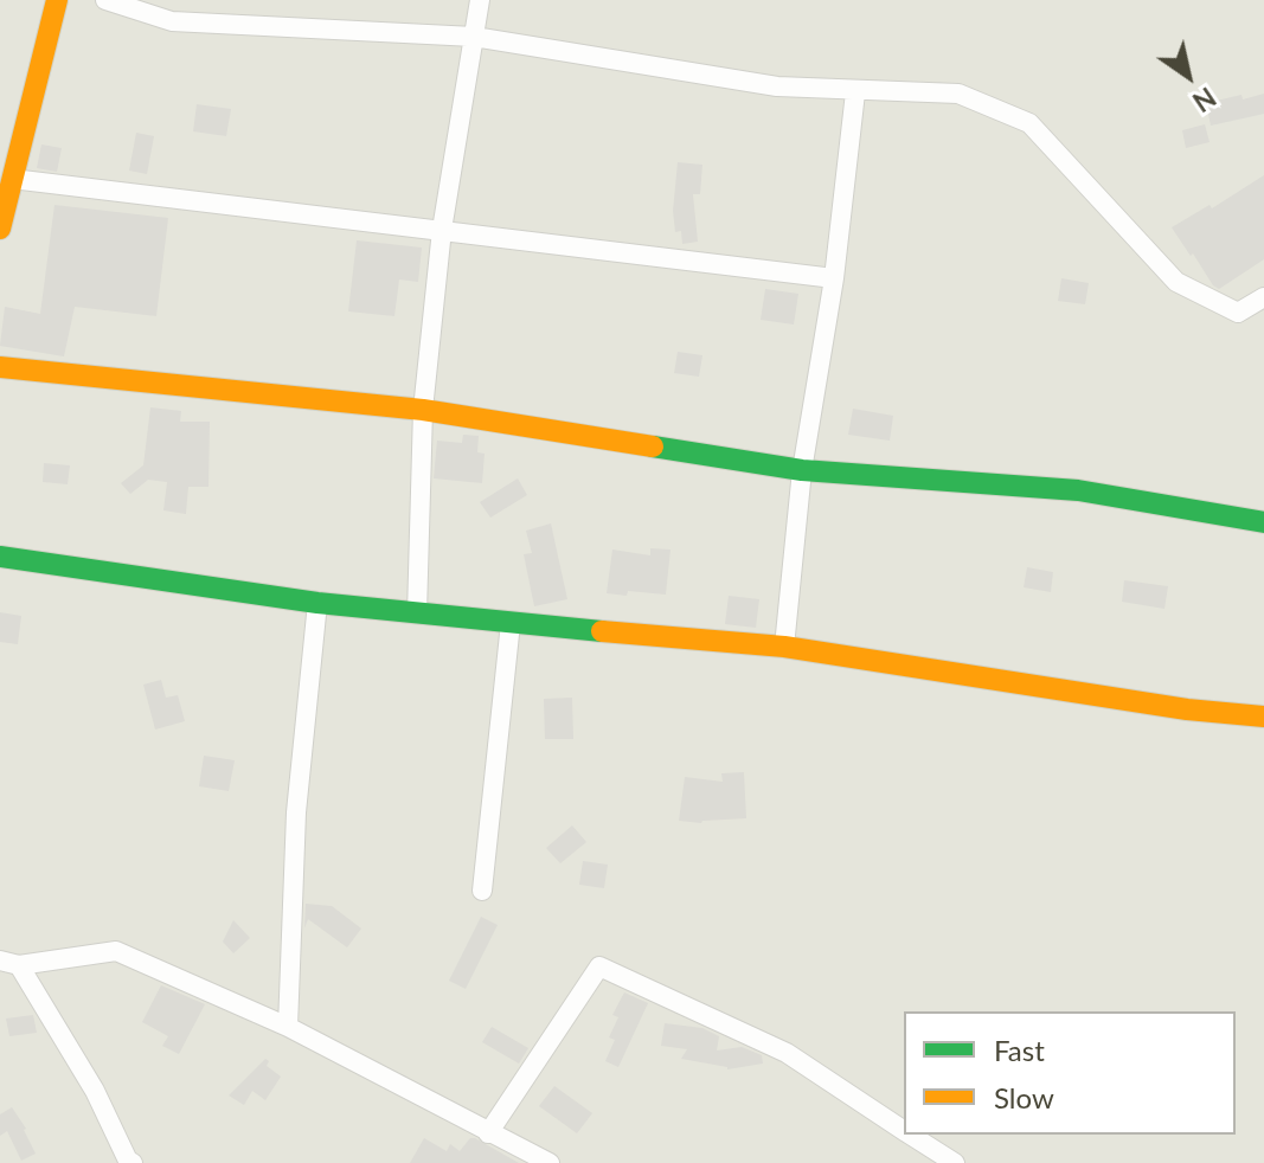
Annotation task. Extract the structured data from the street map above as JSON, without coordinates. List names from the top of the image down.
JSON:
{
  "legend": ["Fast", "Slow"],
  "north": "bottom right"
}
